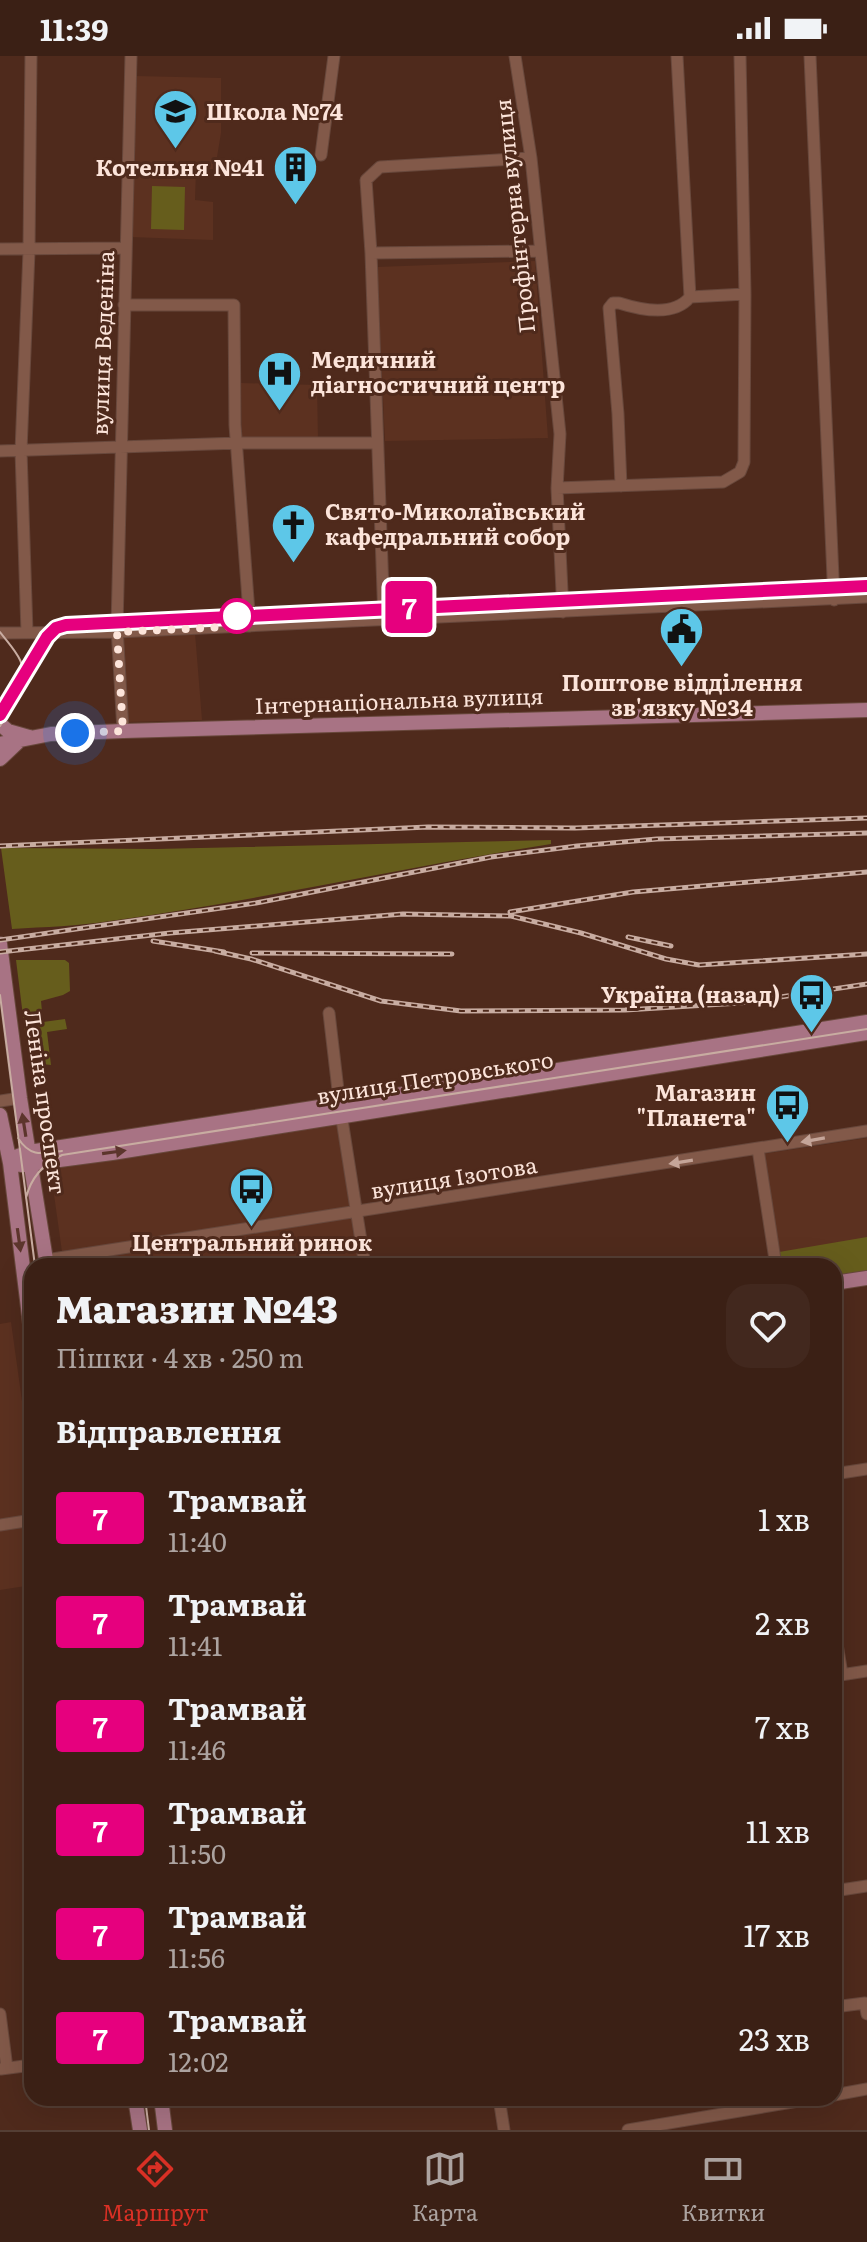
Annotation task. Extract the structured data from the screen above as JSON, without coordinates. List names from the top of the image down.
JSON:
{
  "streets": {
    "main road": ["Інтернаціональна вулиця", "вулиця Петровського", "Леніна проспект"],
    "street": ["Профінтерна вулиця", "вулиця Веденіна", "вулиця Ізотова"]
  },
  "crossings": [
    ["вулиця Веденіна", "Інтернаціональна вулиця"],
    ["вулиця Петровського", "Леніна проспект"]
  ],
  "one_way": ["вулиця Ізотова"],
  "places": {
    "school or university": ["Школа №74"],
    "building": ["Котельня №41"],
    "hospital": ["Медичний діагностичний центр"],
    "church": ["Свято-Миколаївський кафедральний собор"],
    "public building": ["Поштове відділення зв'язку №34"],
    "bus stop": ["Україна (назад)", "Магазин \"Планета\"", "Центральний ринок"]
  },
  "lines": ["tram line 7"],
  "page": {
    "status": "11:39",
    "on_map": "7",
    "heading": [
      ["Магазин №43", "Пішки · 4 хв · 250 m"],
      "Відправлення"
    ],
    "list": [
      {
        "mark": "7",
        "name": "Трамвай",
        "note": "11:40",
        "value": "1 хв"
      },
      {
        "mark": "7",
        "name": "Трамвай",
        "note": "11:41",
        "value": "2 хв"
      },
      {
        "mark": "7",
        "name": "Трамвай",
        "note": "11:46",
        "value": "7 хв"
      },
      {
        "mark": "7",
        "name": "Трамвай",
        "note": "11:50",
        "value": "11 хв"
      },
      {
        "mark": "7",
        "name": "Трамвай",
        "note": "11:56",
        "value": "17 хв"
      },
      {
        "mark": "7",
        "name": "Трамвай",
        "note": "12:02",
        "value": "23 хв"
      }
    ],
    "tabs": ["Маршрут", "Карта", "Квитки"]
  }
}
